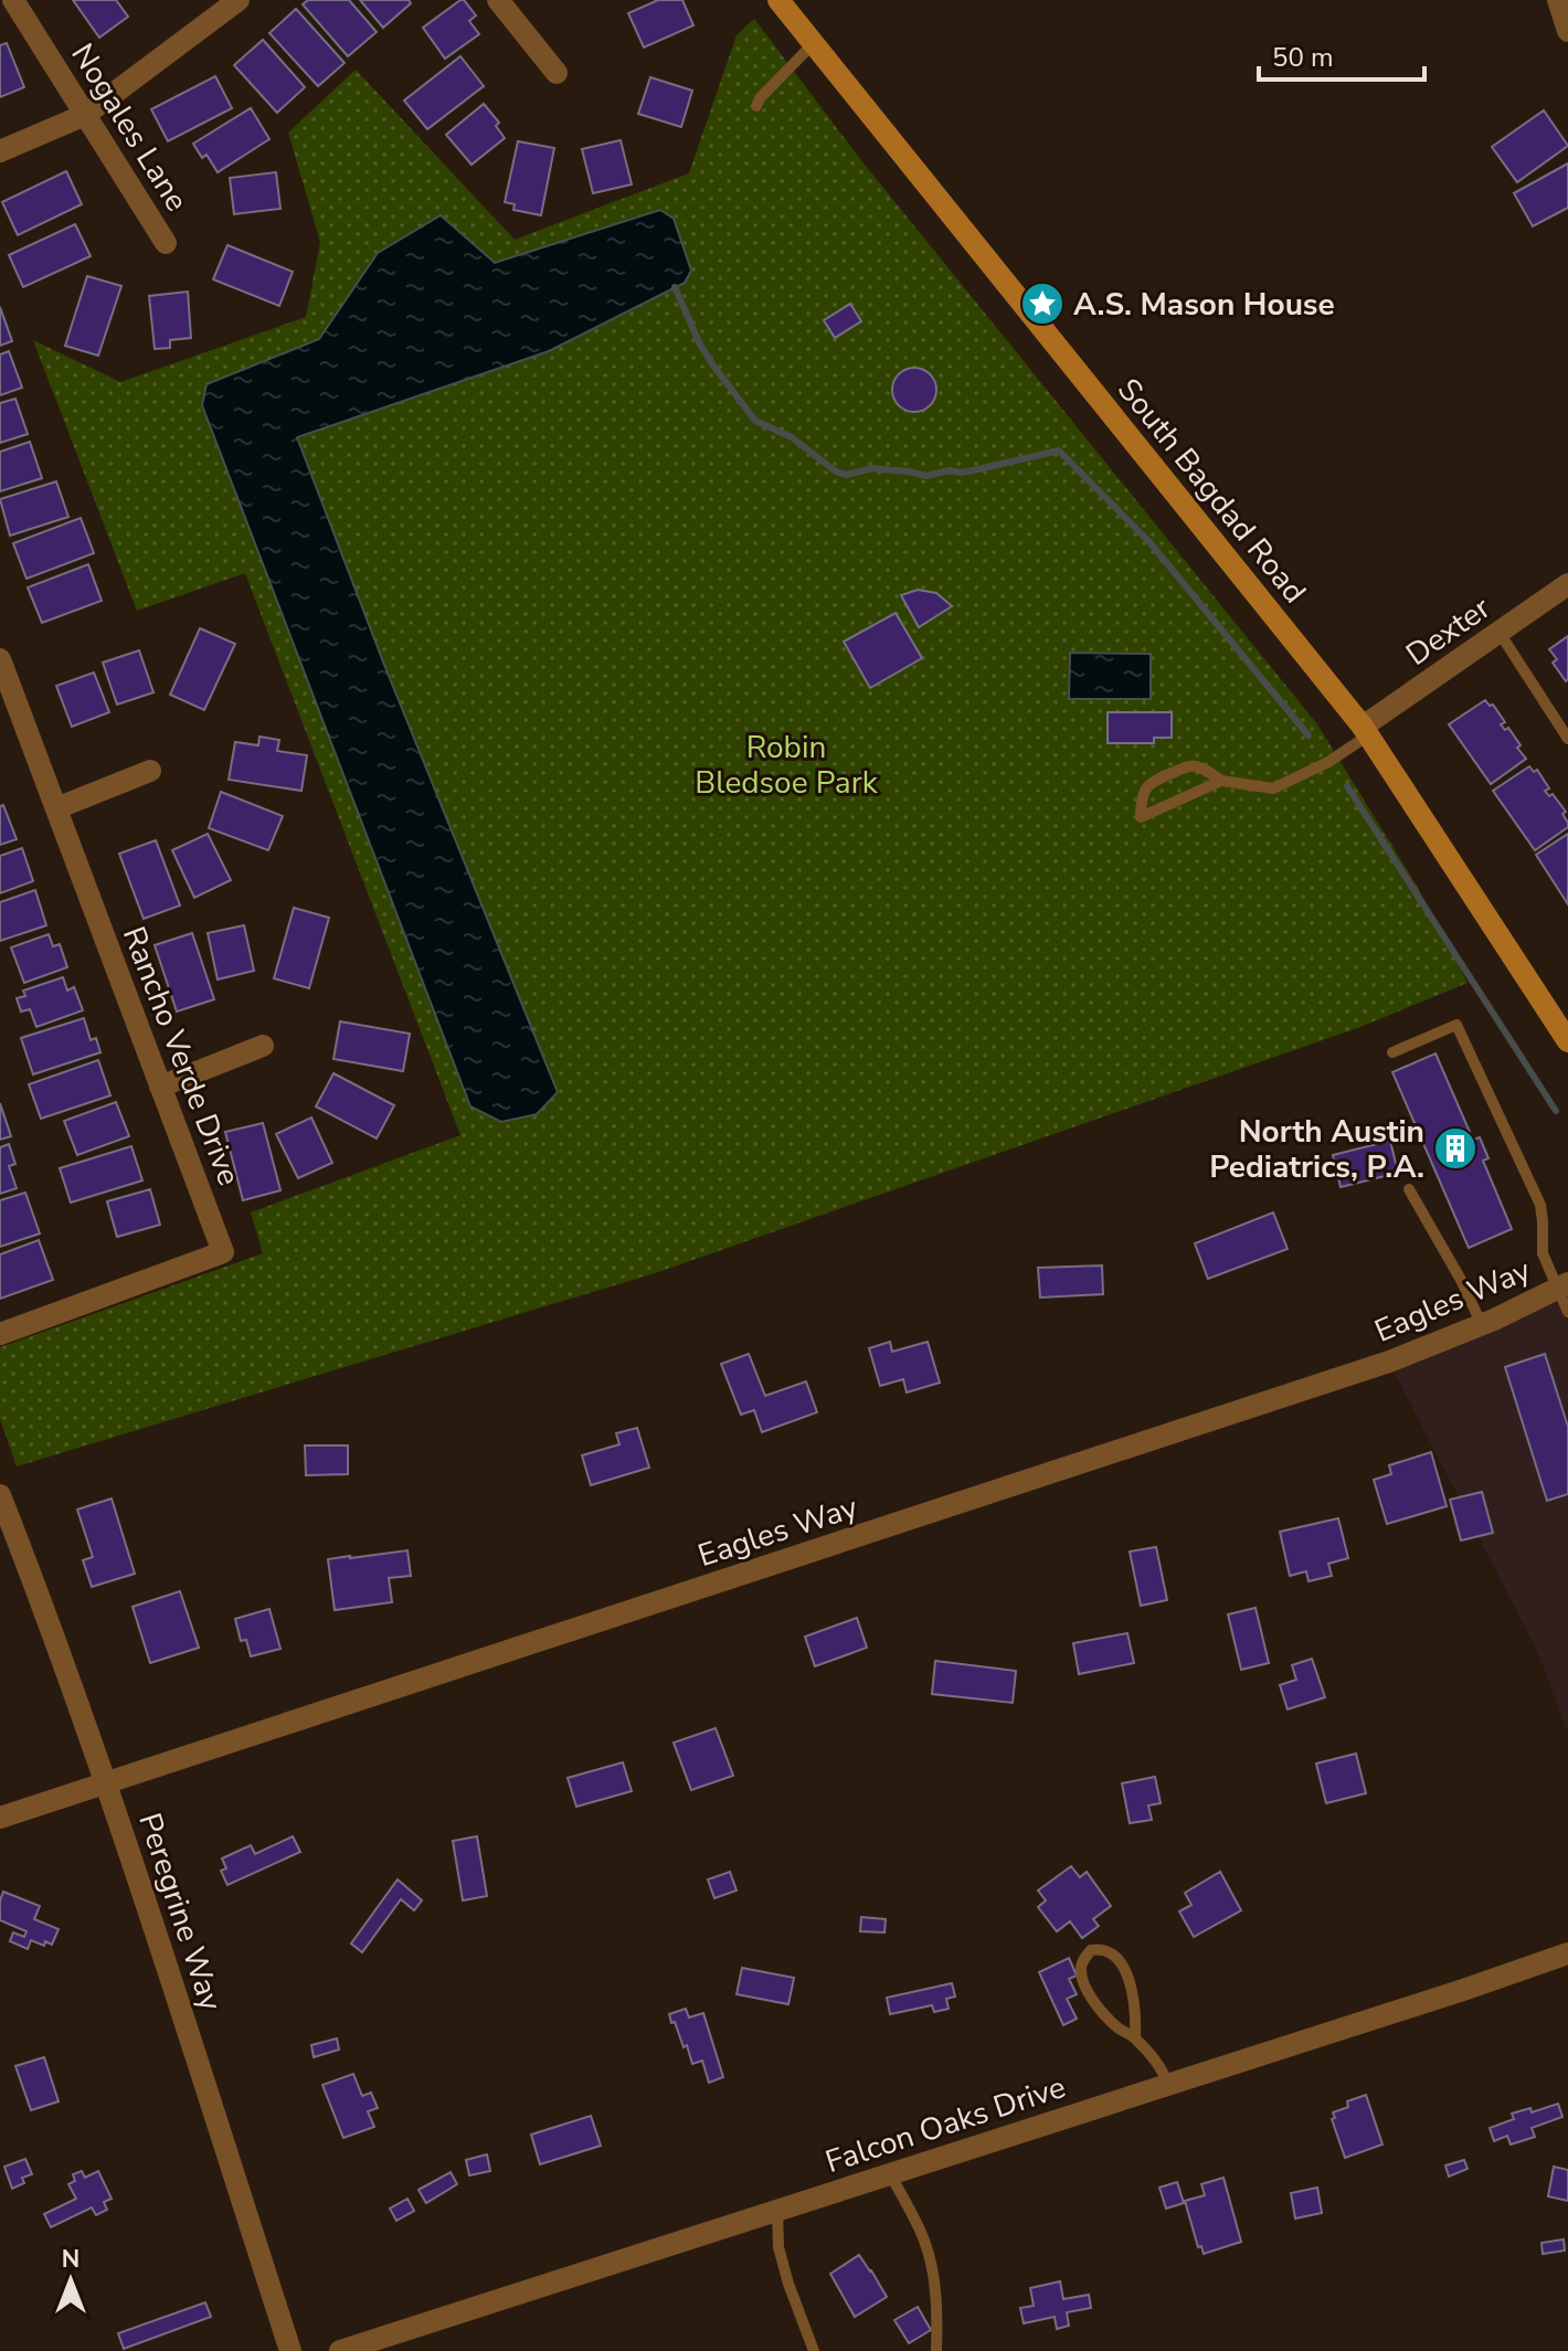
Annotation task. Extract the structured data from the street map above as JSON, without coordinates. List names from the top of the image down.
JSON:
{
  "streets": {
    "main road": ["South Bagdad Road"],
    "street": [
      "Nogales Lane",
      "Dexter",
      "Rancho Verde Drive",
      "Eagles Way",
      "Peregrine Way",
      "Falcon Oaks Drive"
    ]
  },
  "crossings": [
    ["South Bagdad Road", "Dexter"],
    ["Eagles Way", "Peregrine Way"]
  ],
  "parks": ["Robin Bledsoe Park"],
  "places": {
    "place": ["A.S. Mason House"],
    "building": ["North Austin Pediatrics, P.A."]
  },
  "scale_bar": "50 m",
  "north": "top"
}
